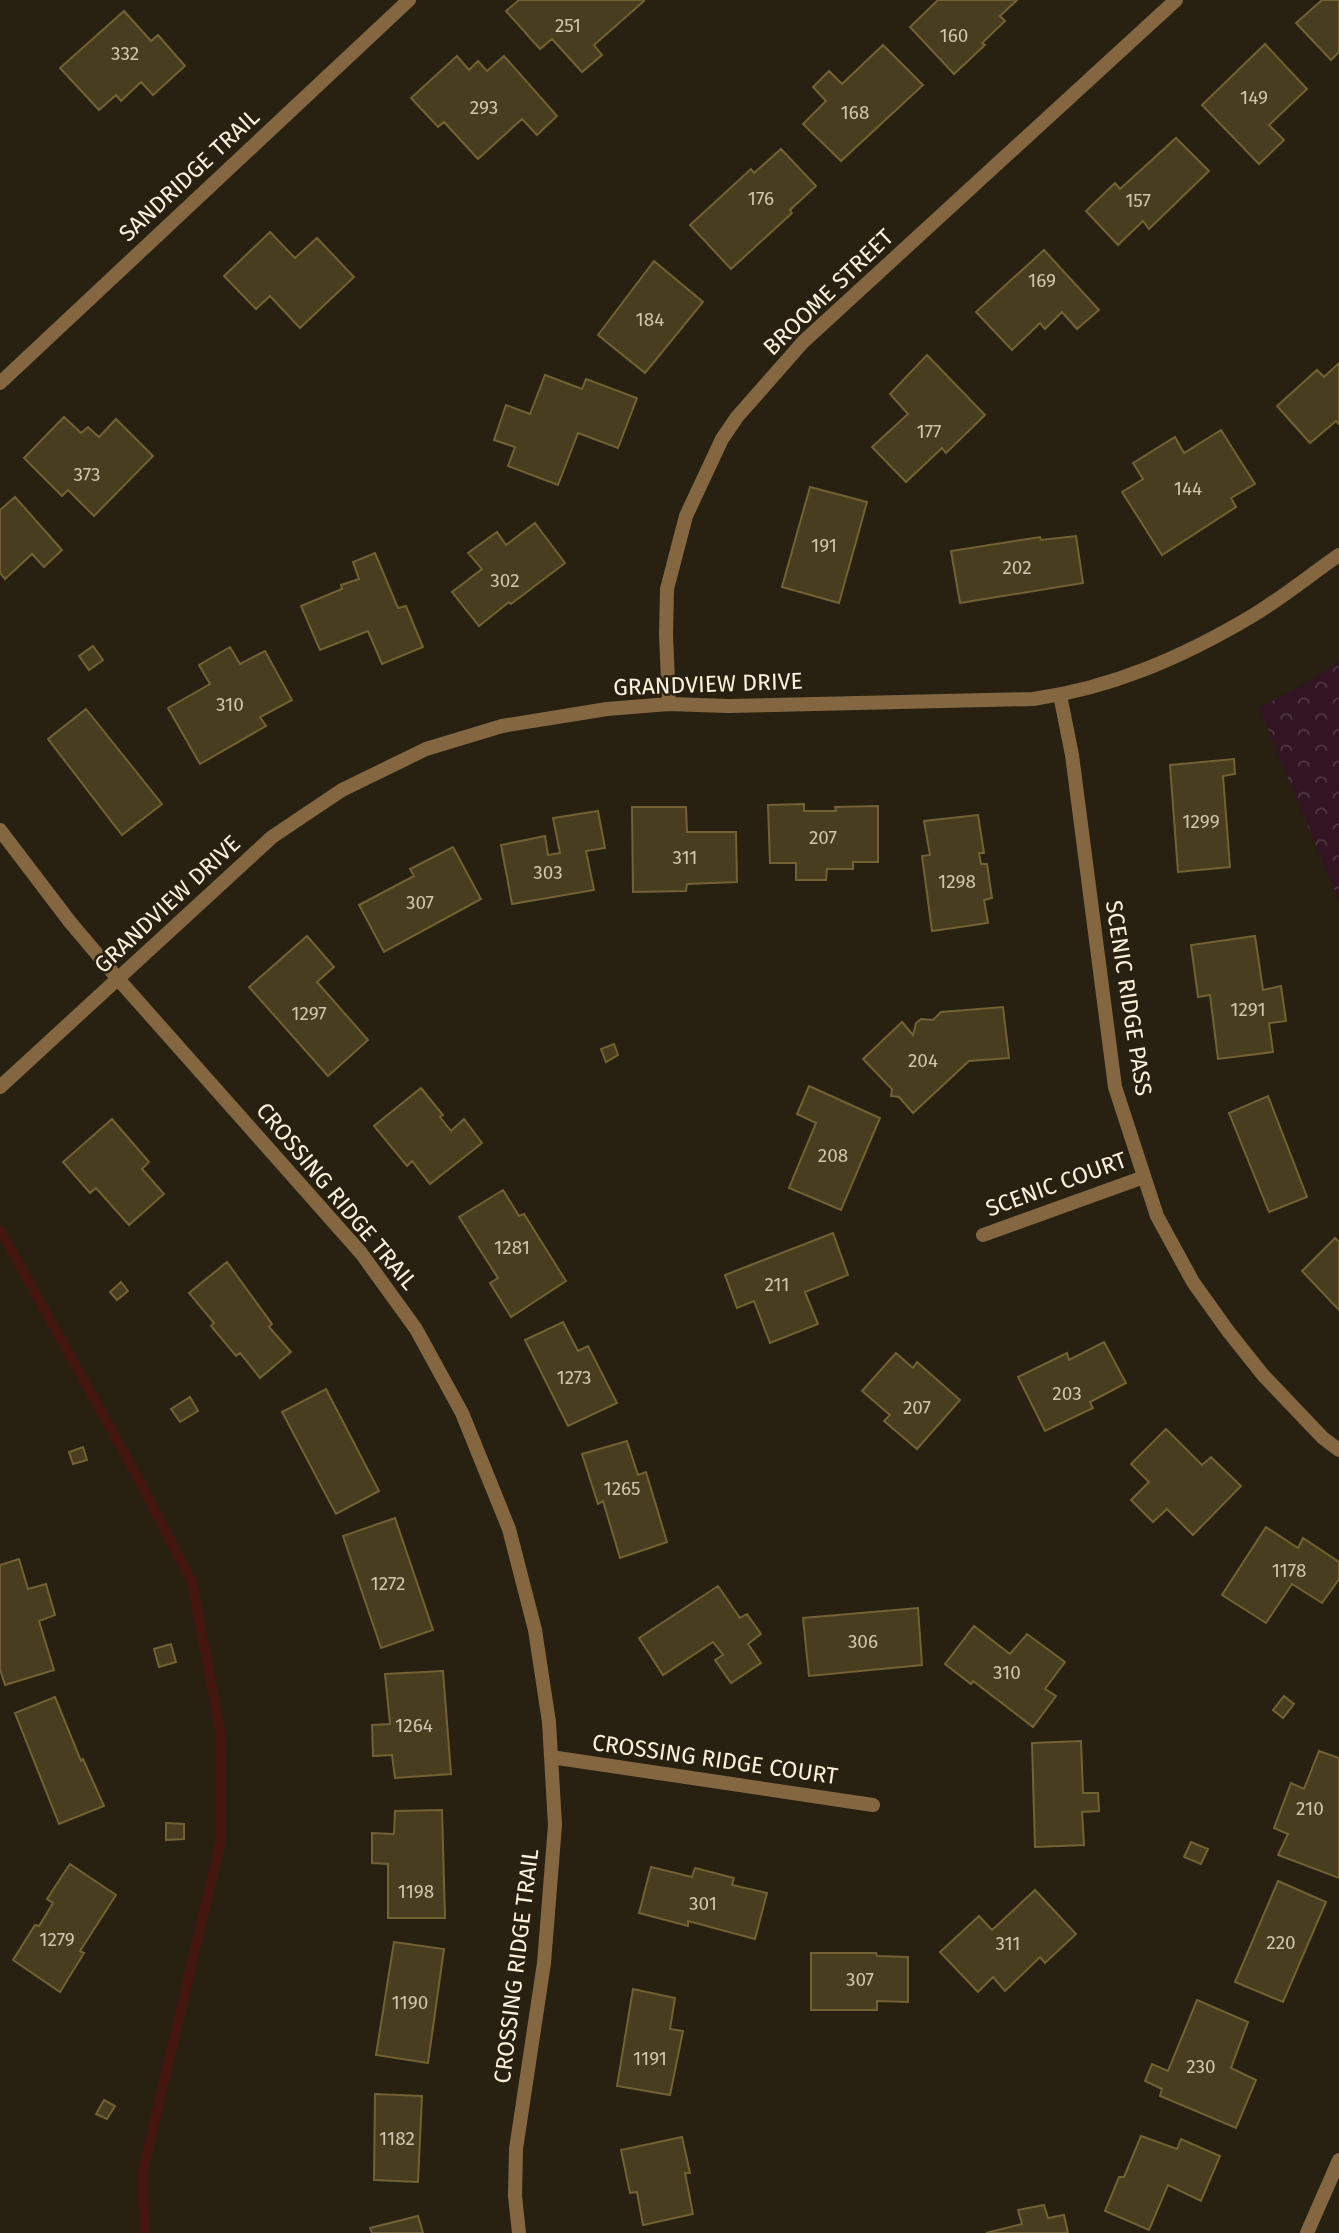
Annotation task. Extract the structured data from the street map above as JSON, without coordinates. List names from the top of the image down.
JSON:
{
  "streets": {
    "street": [
      "SANDRIDGE TRAIL",
      "BROOME STREET",
      "GRANDVIEW DRIVE",
      "SCENIC RIDGE PASS",
      "SCENIC COURT",
      "CROSSING RIDGE TRAIL",
      "CROSSING RIDGE COURT"
    ]
  },
  "crossings": [
    ["BROOME STREET", "GRANDVIEW DRIVE"],
    ["GRANDVIEW DRIVE", "SCENIC RIDGE PASS"],
    ["GRANDVIEW DRIVE", "CROSSING RIDGE TRAIL"],
    ["SCENIC RIDGE PASS", "SCENIC COURT"],
    ["CROSSING RIDGE TRAIL", "CROSSING RIDGE COURT"]
  ],
  "house_numbers": [
    "251",
    "160",
    "332",
    "149",
    "293",
    "168",
    "176",
    "157",
    "169",
    "184",
    "177",
    "373",
    "144",
    "191",
    "202",
    "302",
    "310",
    "1299",
    "207",
    "311",
    "303",
    "1298",
    "307",
    "1291",
    "1297",
    "204",
    "208",
    "1281",
    "211",
    "1273",
    "203",
    "207",
    "1265",
    "1178",
    "1272",
    "306",
    "310",
    "1264",
    "210",
    "1198",
    "301",
    "1279",
    "220",
    "311",
    "307",
    "1190",
    "1191",
    "230",
    "1182"
  ]
}
